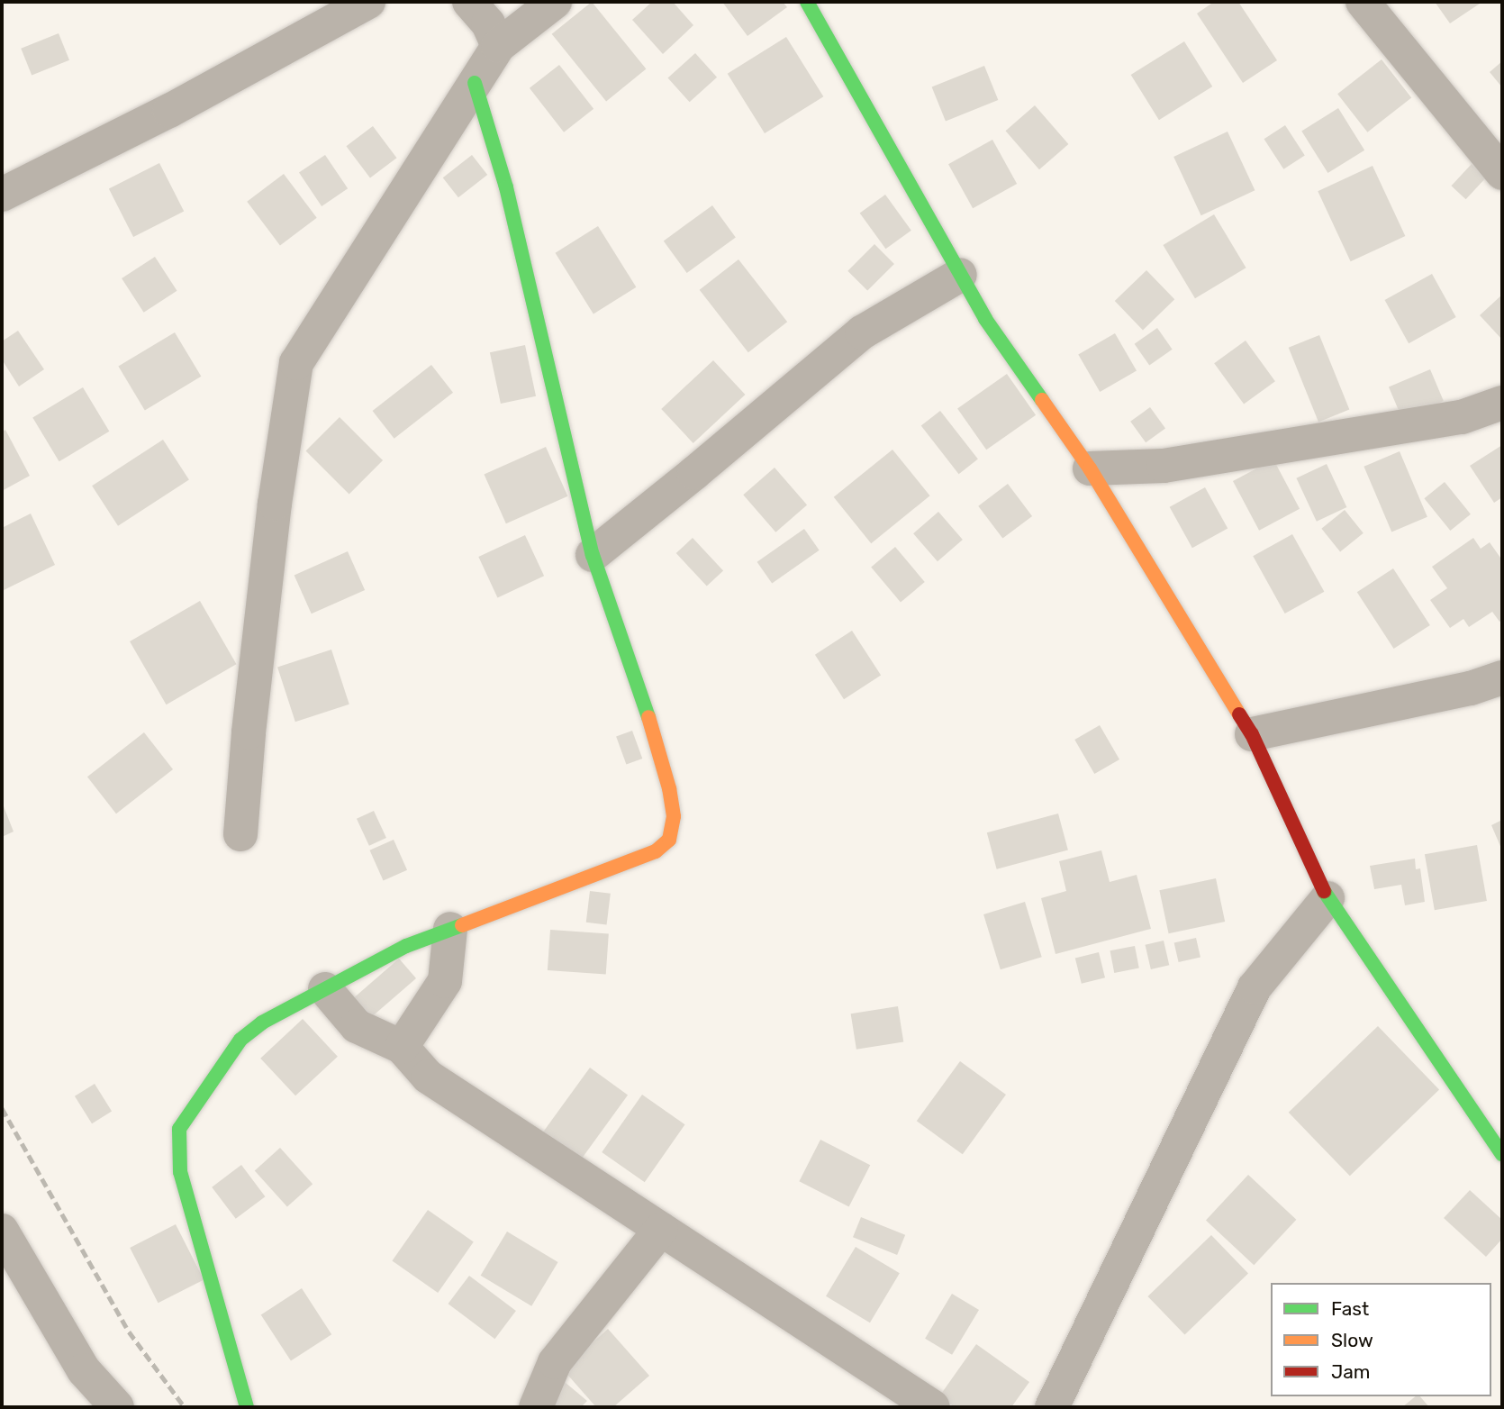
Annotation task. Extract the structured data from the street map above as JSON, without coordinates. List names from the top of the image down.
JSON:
{
  "legend": ["Fast", "Slow", "Jam"]
}
